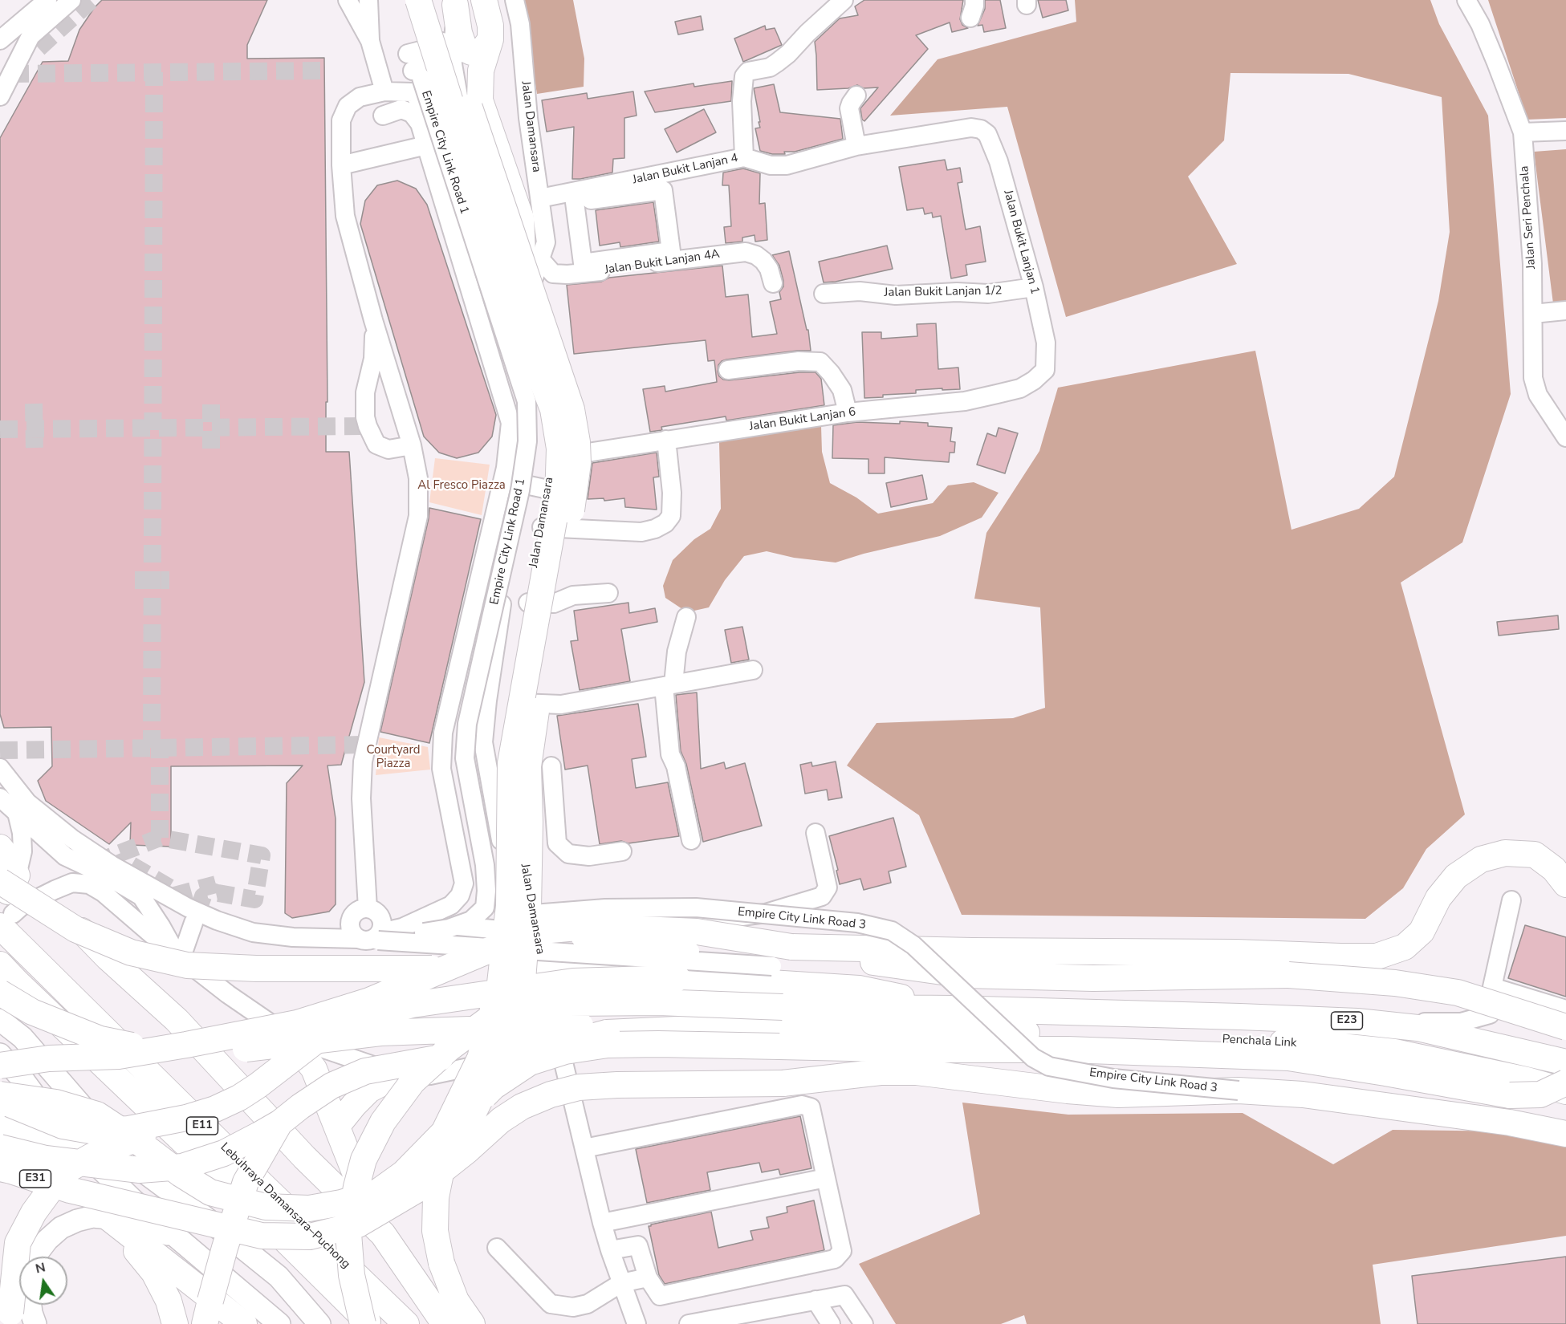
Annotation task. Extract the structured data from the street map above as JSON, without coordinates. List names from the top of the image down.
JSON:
{
  "streets": {
    "highway": [
      "E23",
      "Penchala Link",
      "E11",
      "E31",
      "Lebuhraya Damansara–Puchong"
    ],
    "street": [
      "Jalan Damansara",
      "Empire City Link Road 1",
      "Jalan Bukit Lanjan 4",
      "Jalan Seri Penchala",
      "Jalan Bukit Lanjan 1",
      "Jalan Bukit Lanjan 4A",
      "Jalan Bukit Lanjan 1/2",
      "Jalan Bukit Lanjan 6",
      "Empire City Link Road 3"
    ]
  },
  "crossings": [
    ["Jalan Damansara", "Jalan Bukit Lanjan 4"],
    ["Jalan Damansara", "Jalan Bukit Lanjan 4A"],
    ["Jalan Damansara", "Jalan Bukit Lanjan 6"],
    ["Empire City Link Road 1", "Empire City Link Road 3"],
    ["Jalan Bukit Lanjan 4", "Jalan Bukit Lanjan 1"],
    ["Jalan Bukit Lanjan 1", "Jalan Bukit Lanjan 1/2"],
    ["Jalan Bukit Lanjan 1", "Jalan Bukit Lanjan 6"]
  ],
  "parks": ["Al Fresco Piazza", "Courtyard Piazza"],
  "north": "top"
}
